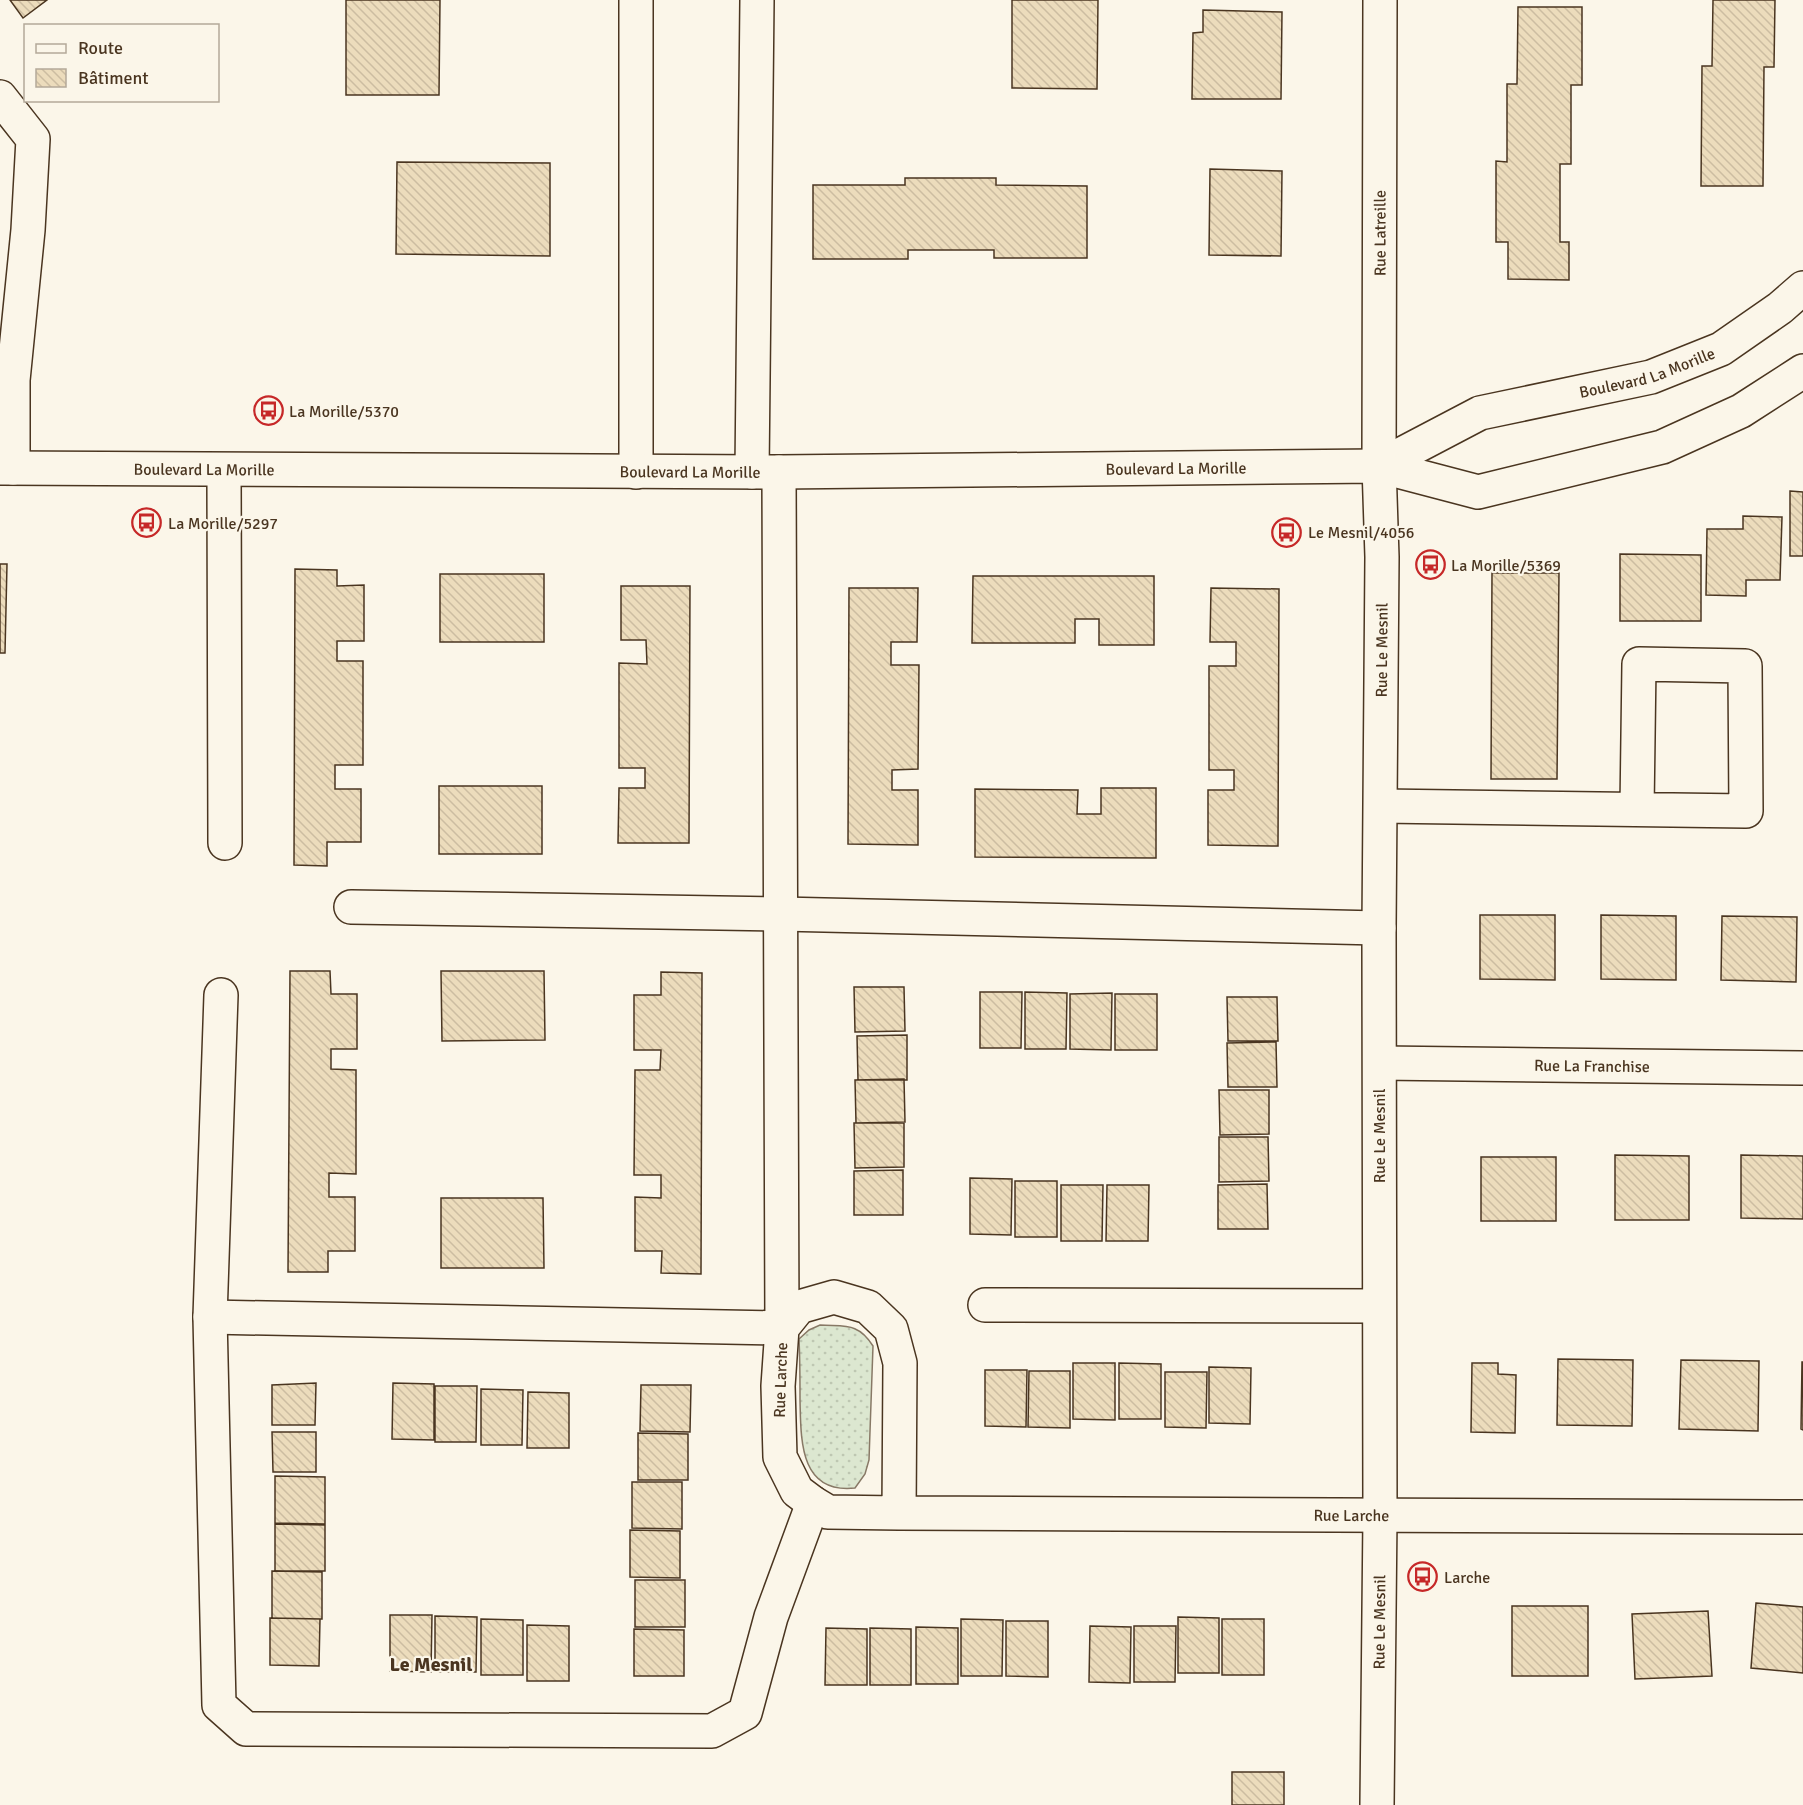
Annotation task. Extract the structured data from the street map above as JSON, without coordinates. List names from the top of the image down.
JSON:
{
  "streets": {
    "street": [
      "Rue Latreille",
      "Boulevard La Morille",
      "Rue Le Mesnil",
      "Rue La Franchise",
      "Rue Larche"
    ]
  },
  "crossings": [
    ["Rue Latreille", "Boulevard La Morille"],
    ["Rue Latreille", "Rue Le Mesnil"],
    ["Boulevard La Morille", "Rue Le Mesnil"],
    ["Rue Le Mesnil", "Rue La Franchise"],
    ["Rue Le Mesnil", "Rue Larche"]
  ],
  "districts": ["Le Mesnil"],
  "places": {
    "bus stop": [
      "La Morille/5370",
      "La Morille/5297",
      "Le Mesnil/4056",
      "La Morille/5369",
      "Larche"
    ]
  },
  "legend": ["Route", "Bâtiment"]
}
